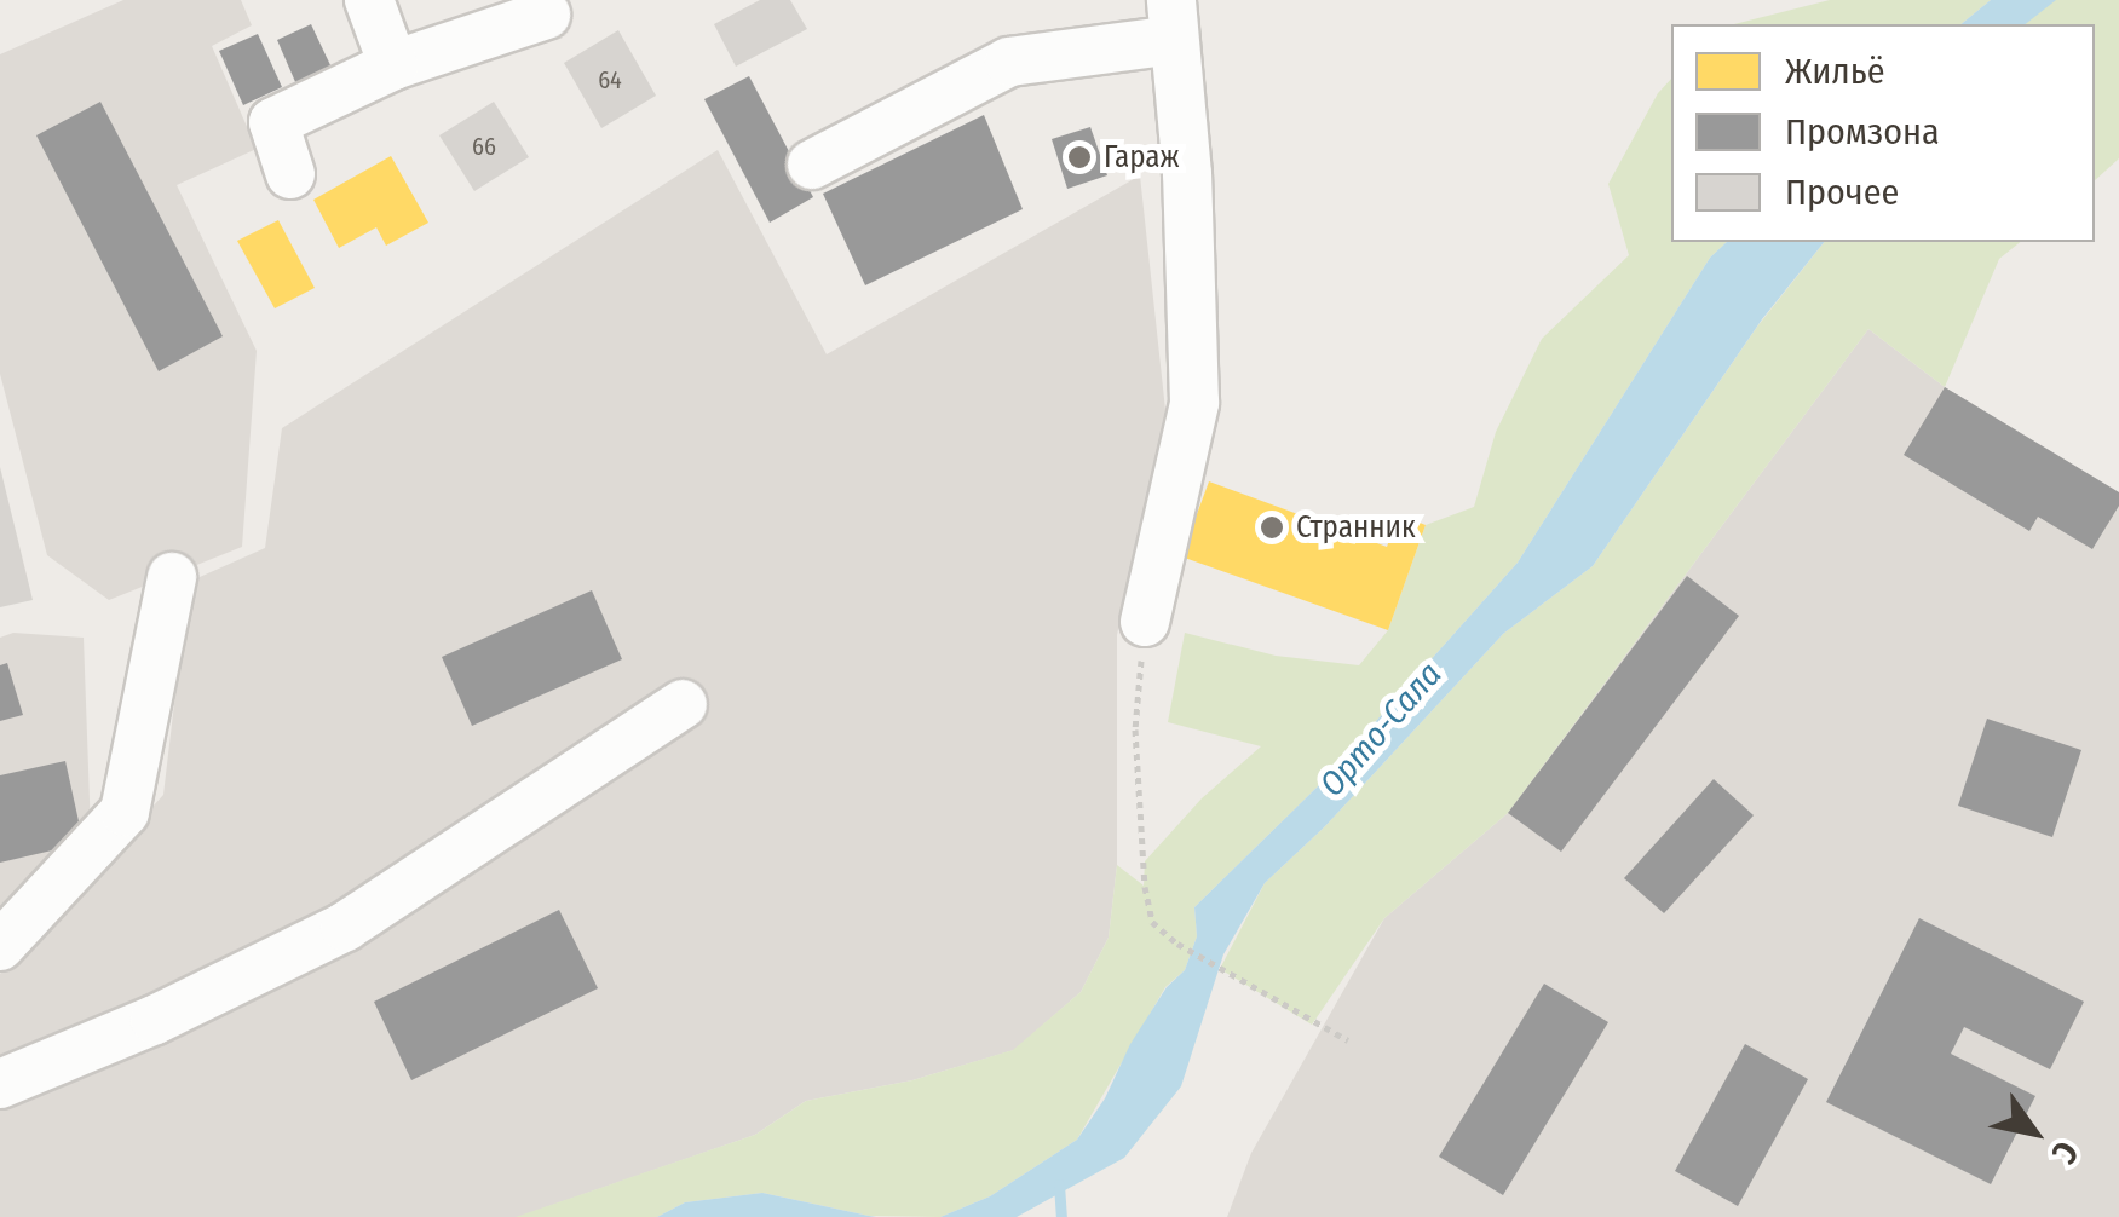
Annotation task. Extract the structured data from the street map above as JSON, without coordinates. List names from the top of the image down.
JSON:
{
  "water": ["Орто-Сала"],
  "places": ["Гараж", "Странник"],
  "house_numbers": ["64", "66"],
  "legend": ["Жильё", "Промзона", "Прочее"],
  "north": "bottom right"
}
